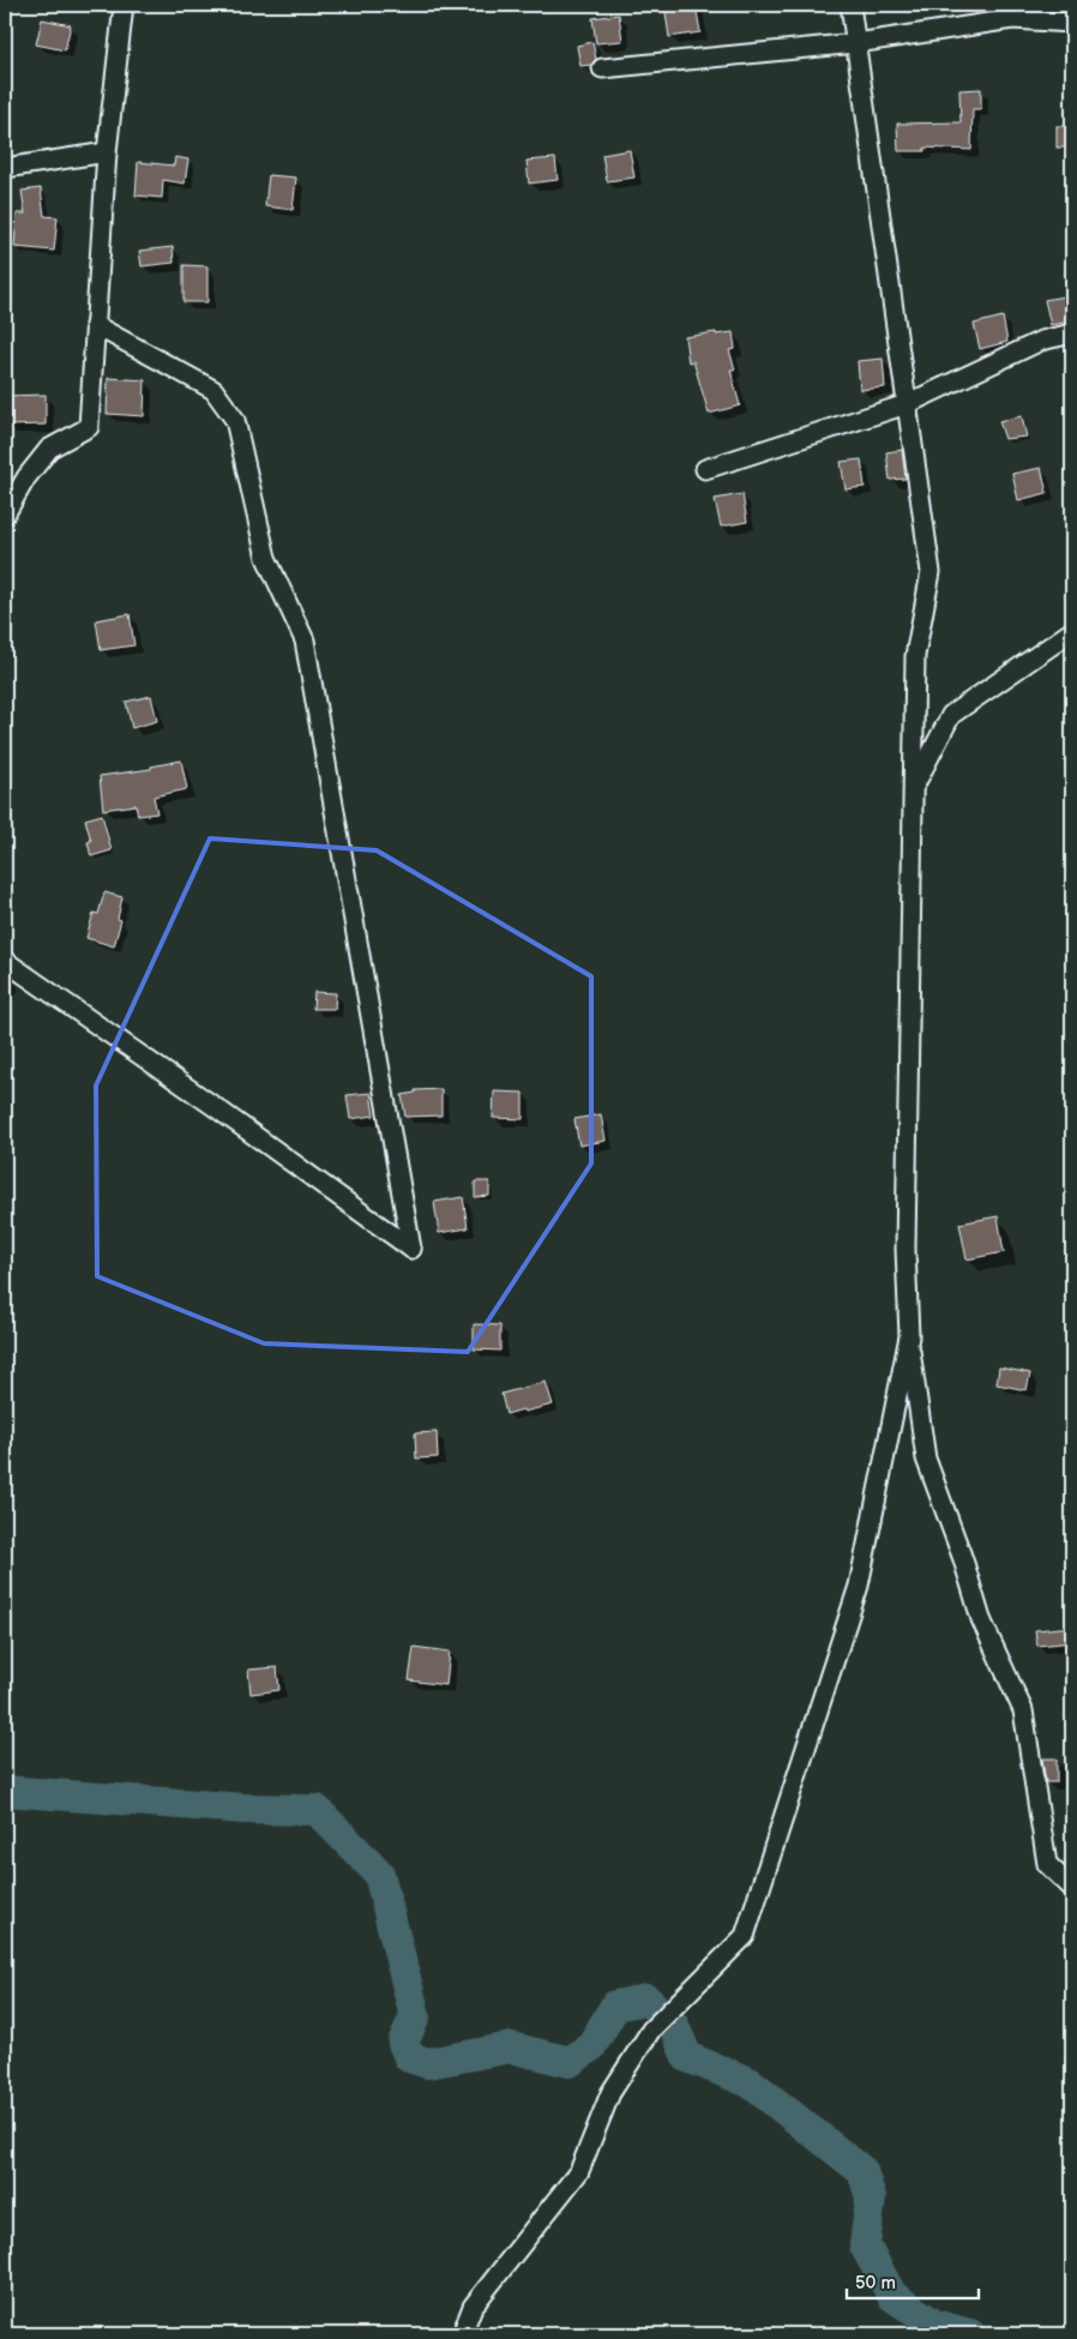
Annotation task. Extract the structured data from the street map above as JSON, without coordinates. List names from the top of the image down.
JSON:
{
  "scale_bar": "50 m"
}
